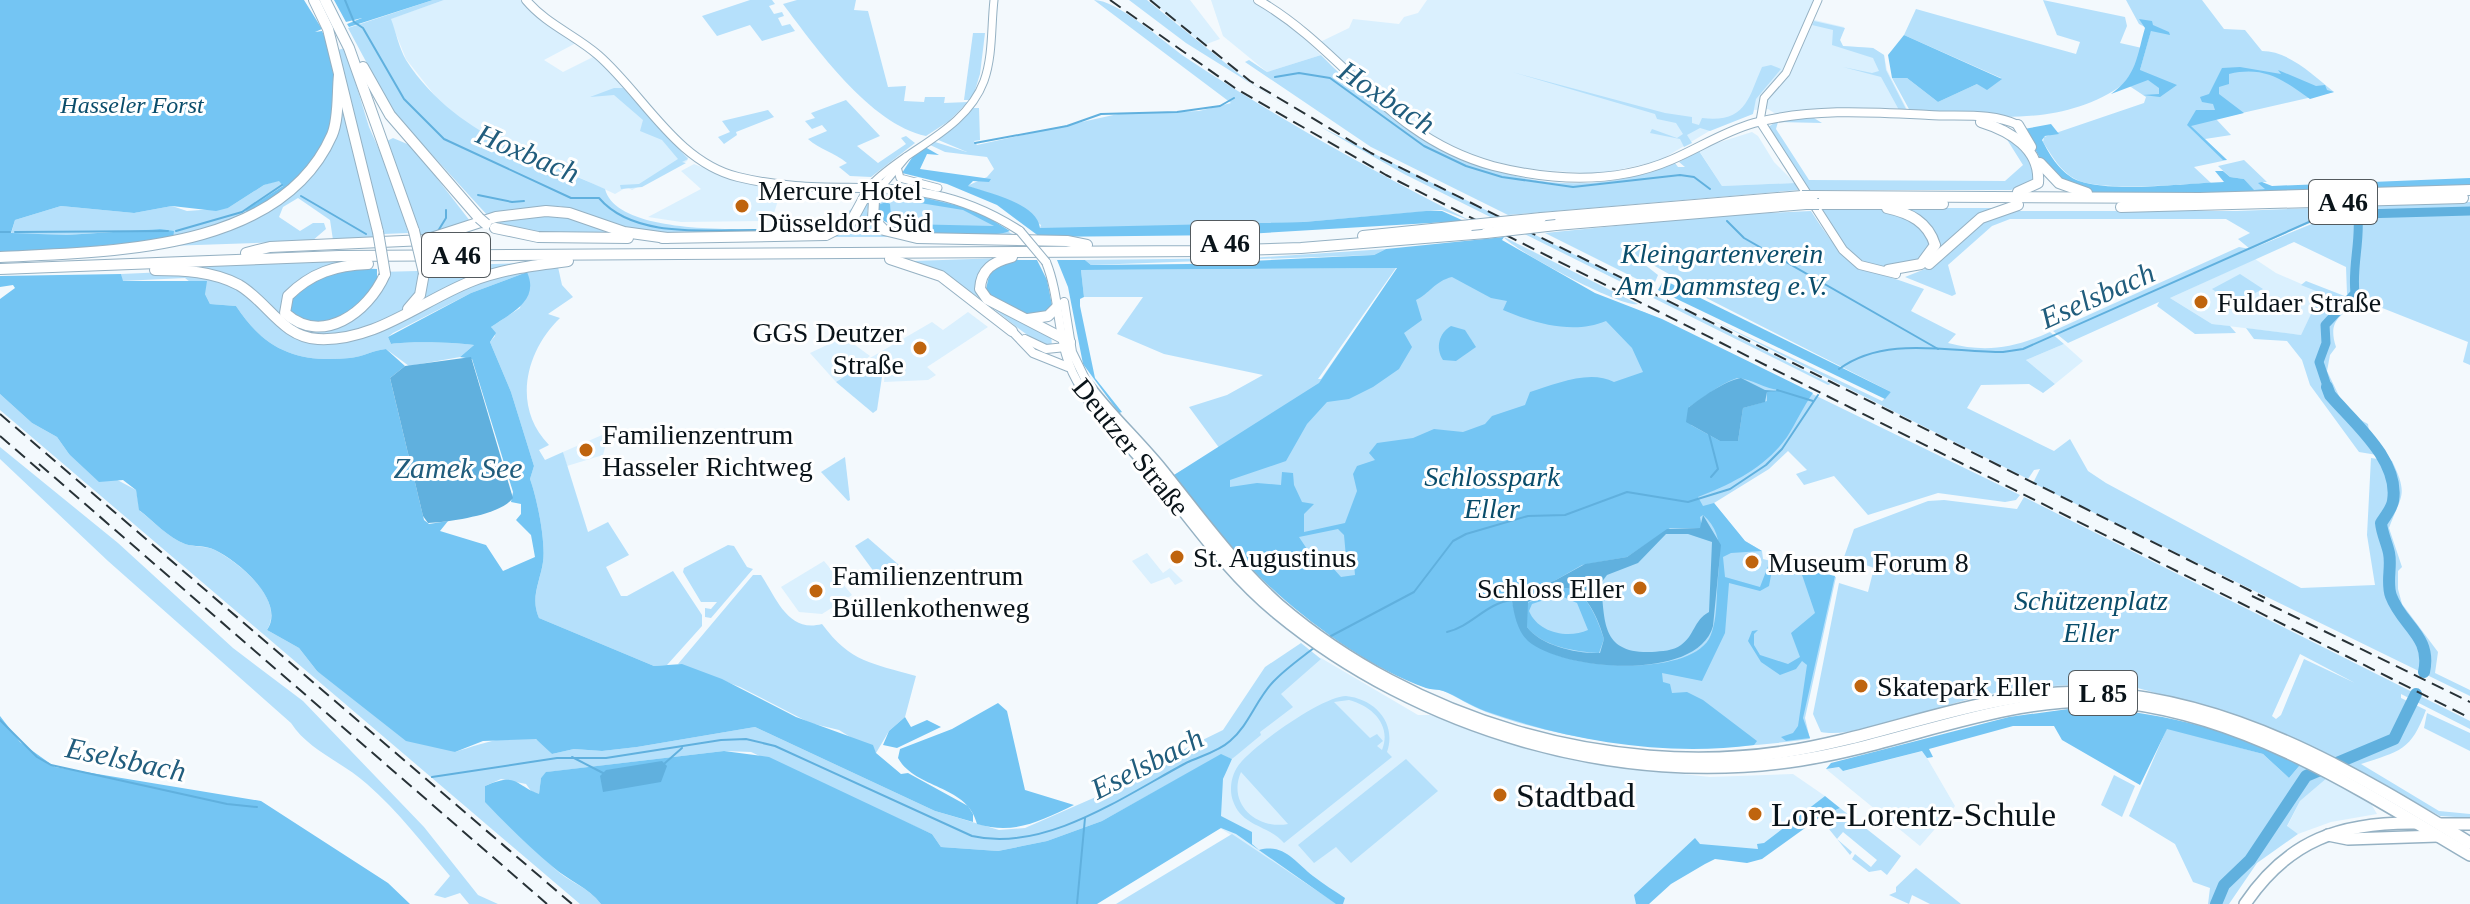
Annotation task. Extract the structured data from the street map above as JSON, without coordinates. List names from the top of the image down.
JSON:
{
  "streets": {
    "highway": ["A 46"],
    "main road": ["Deutzer Straße", "L 85"]
  },
  "crossings": [
    ["Deutzer Straße", "L 85"]
  ],
  "water": ["Hoxbach", "Eselsbach", "Zamek See"],
  "parks": [
    "Hasseler Forst",
    "Kleingartenverein Am Dammsteg e.V.",
    "Schlosspark Eller",
    "Schützenplatz Eller"
  ],
  "places": [
    "Mercure Hotel Düsseldorf Süd",
    "Fuldaer Straße",
    "GGS Deutzer Straße",
    "Familienzentrum Hasseler Richtweg",
    "St. Augustinus",
    "Museum Forum 8",
    "Schloss Eller",
    "Familienzentrum Büllenkothenweg",
    "Skatepark Eller",
    "Stadtbad",
    "Lore-Lorentz-Schule"
  ]
}
